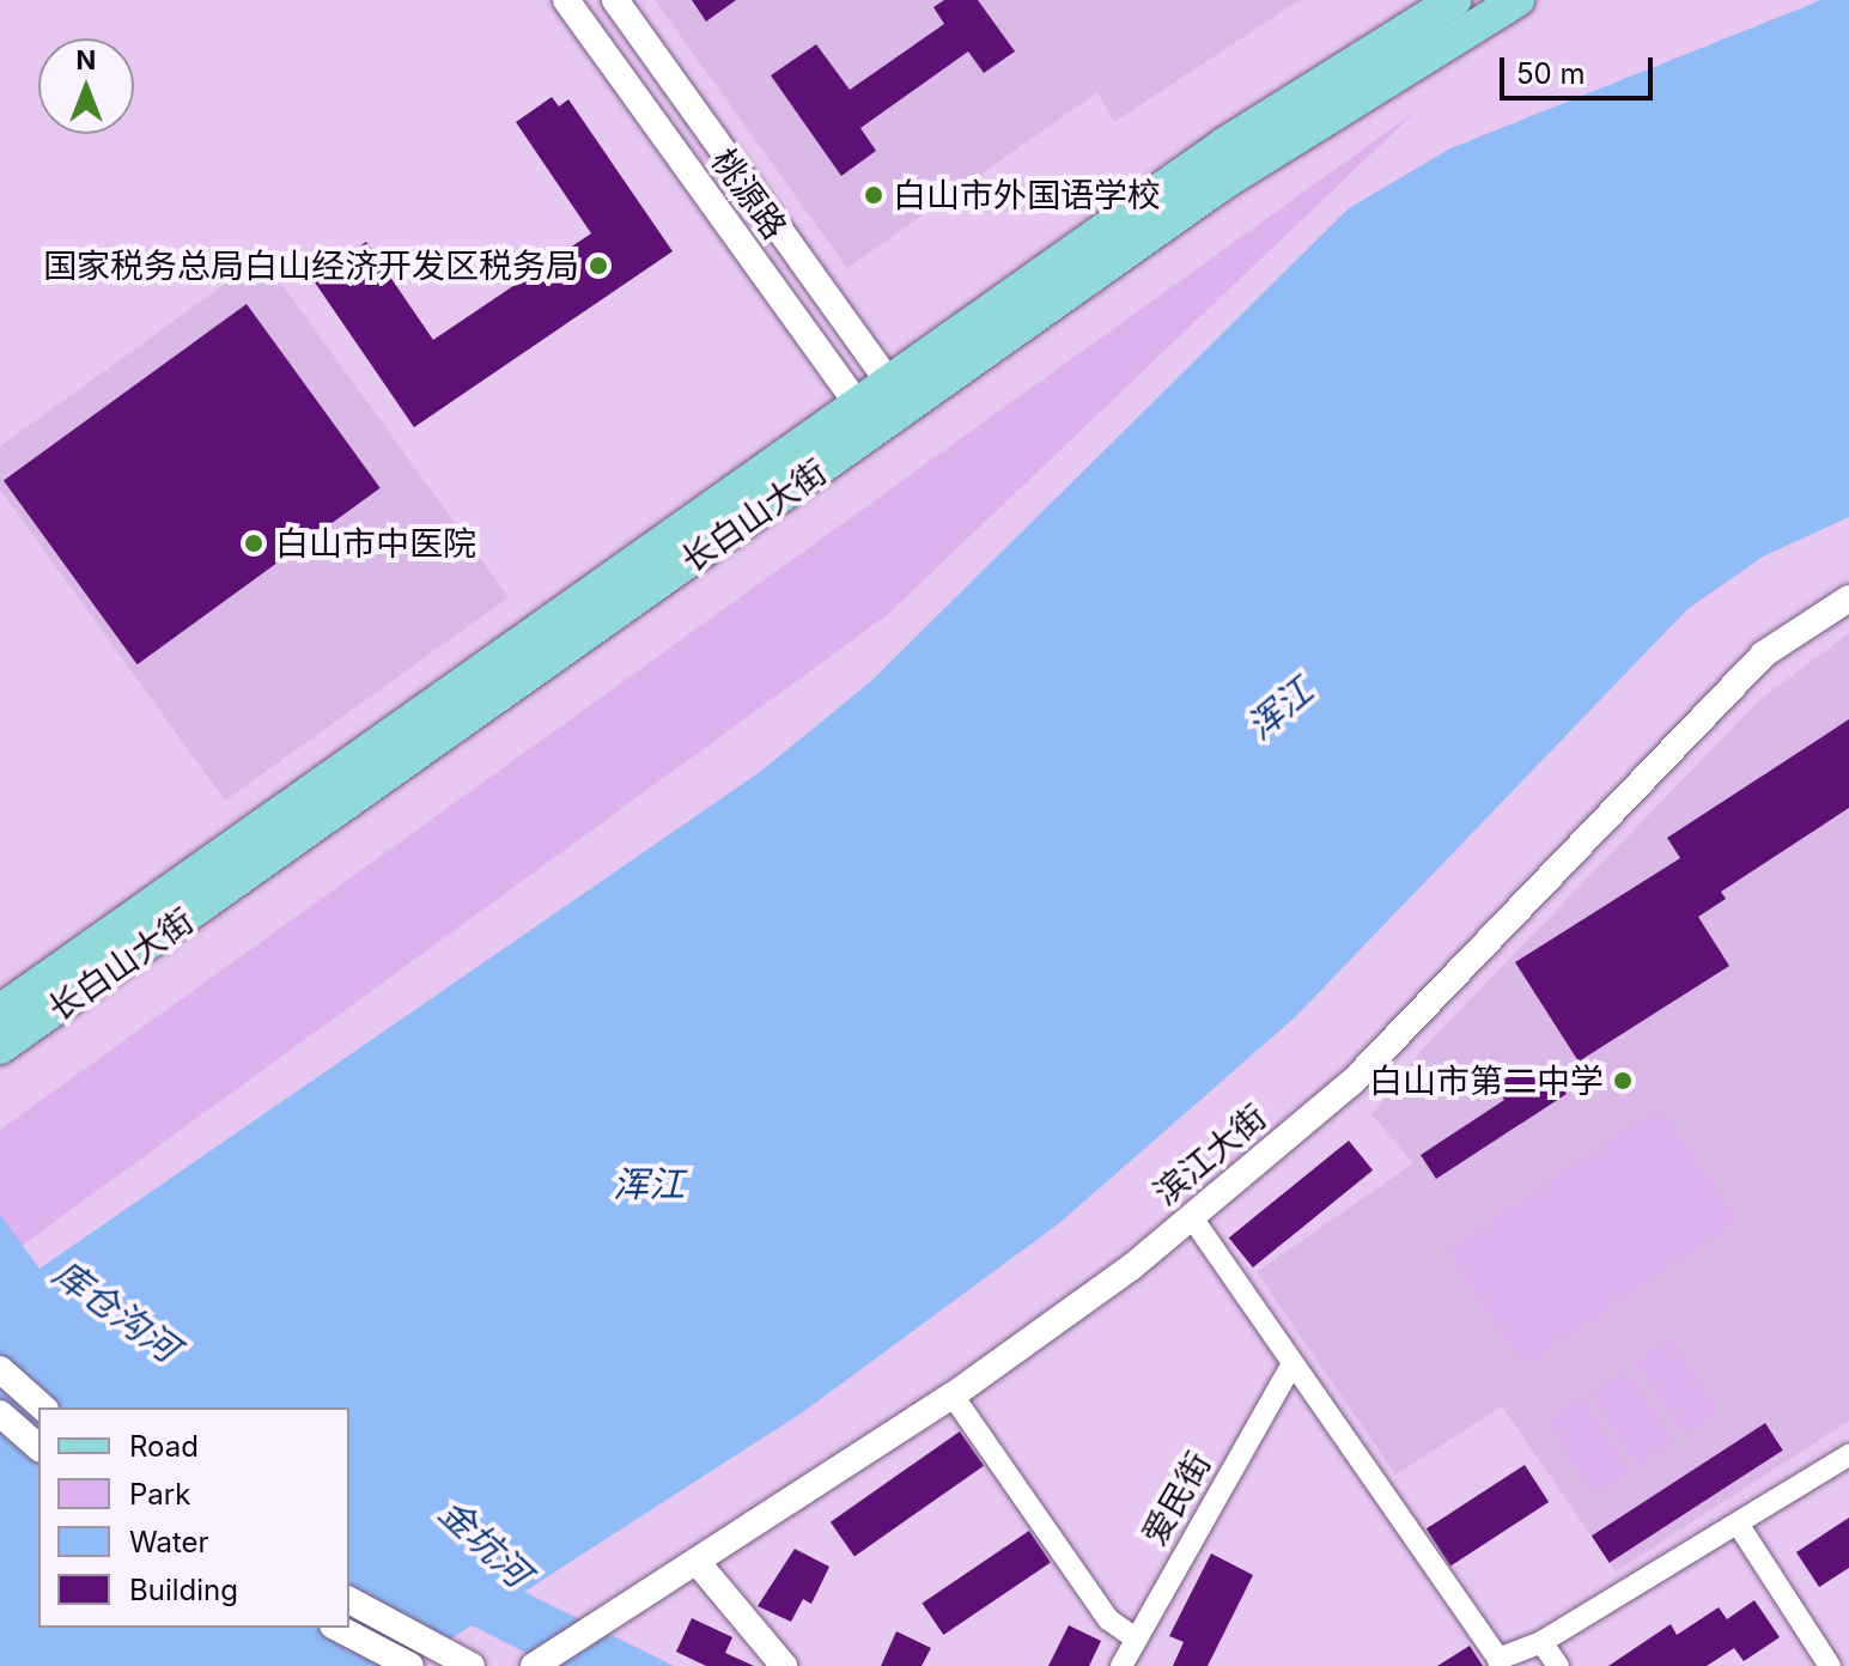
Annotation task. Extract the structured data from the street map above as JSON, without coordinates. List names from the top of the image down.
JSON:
{
  "streets": {
    "main road": ["长白山大街"],
    "street": ["桃源路", "滨江大街", "爱民街"]
  },
  "crossings": [
    ["桃源路", "长白山大街"]
  ],
  "water": ["浑江", "库仓沟河", "金坑河"],
  "places": [
    "白山市外国语学校",
    "国家税务总局白山经济开发区税务局",
    "白山市中医院",
    "白山市第二中学"
  ],
  "legend": [
    "Road",
    "Park",
    "Water",
    "Building"
  ],
  "scale_bar": "50 m",
  "north": "top"
}
